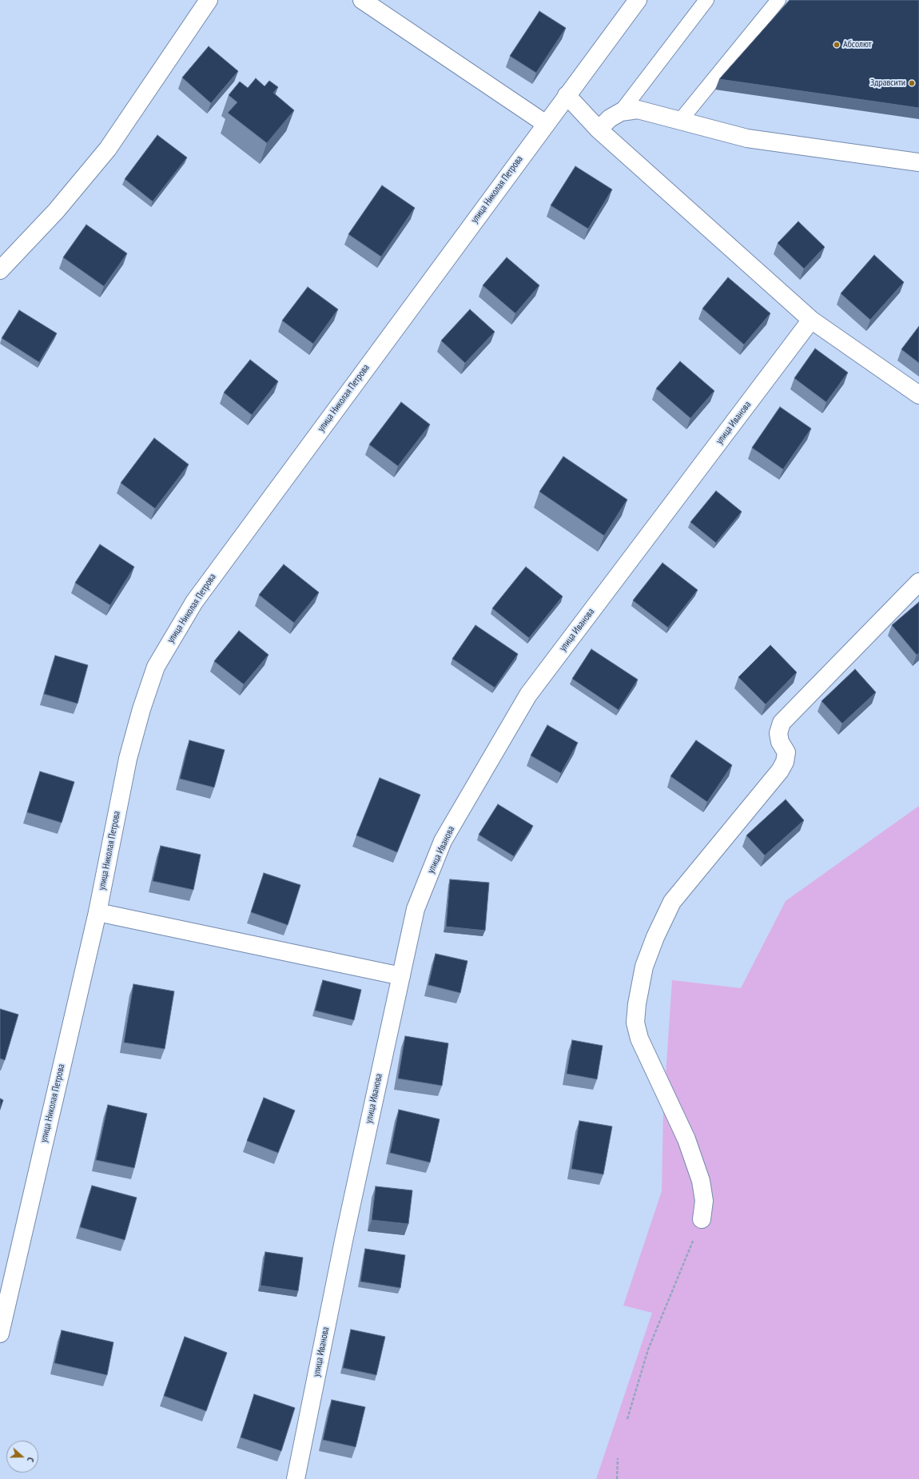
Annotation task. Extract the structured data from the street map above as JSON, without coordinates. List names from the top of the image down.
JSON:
{
  "streets": {
    "street": ["улица Николая Петрова", "улица Иванова"]
  },
  "places": ["Абсолют", "Здравсити"],
  "north": "right"
}
